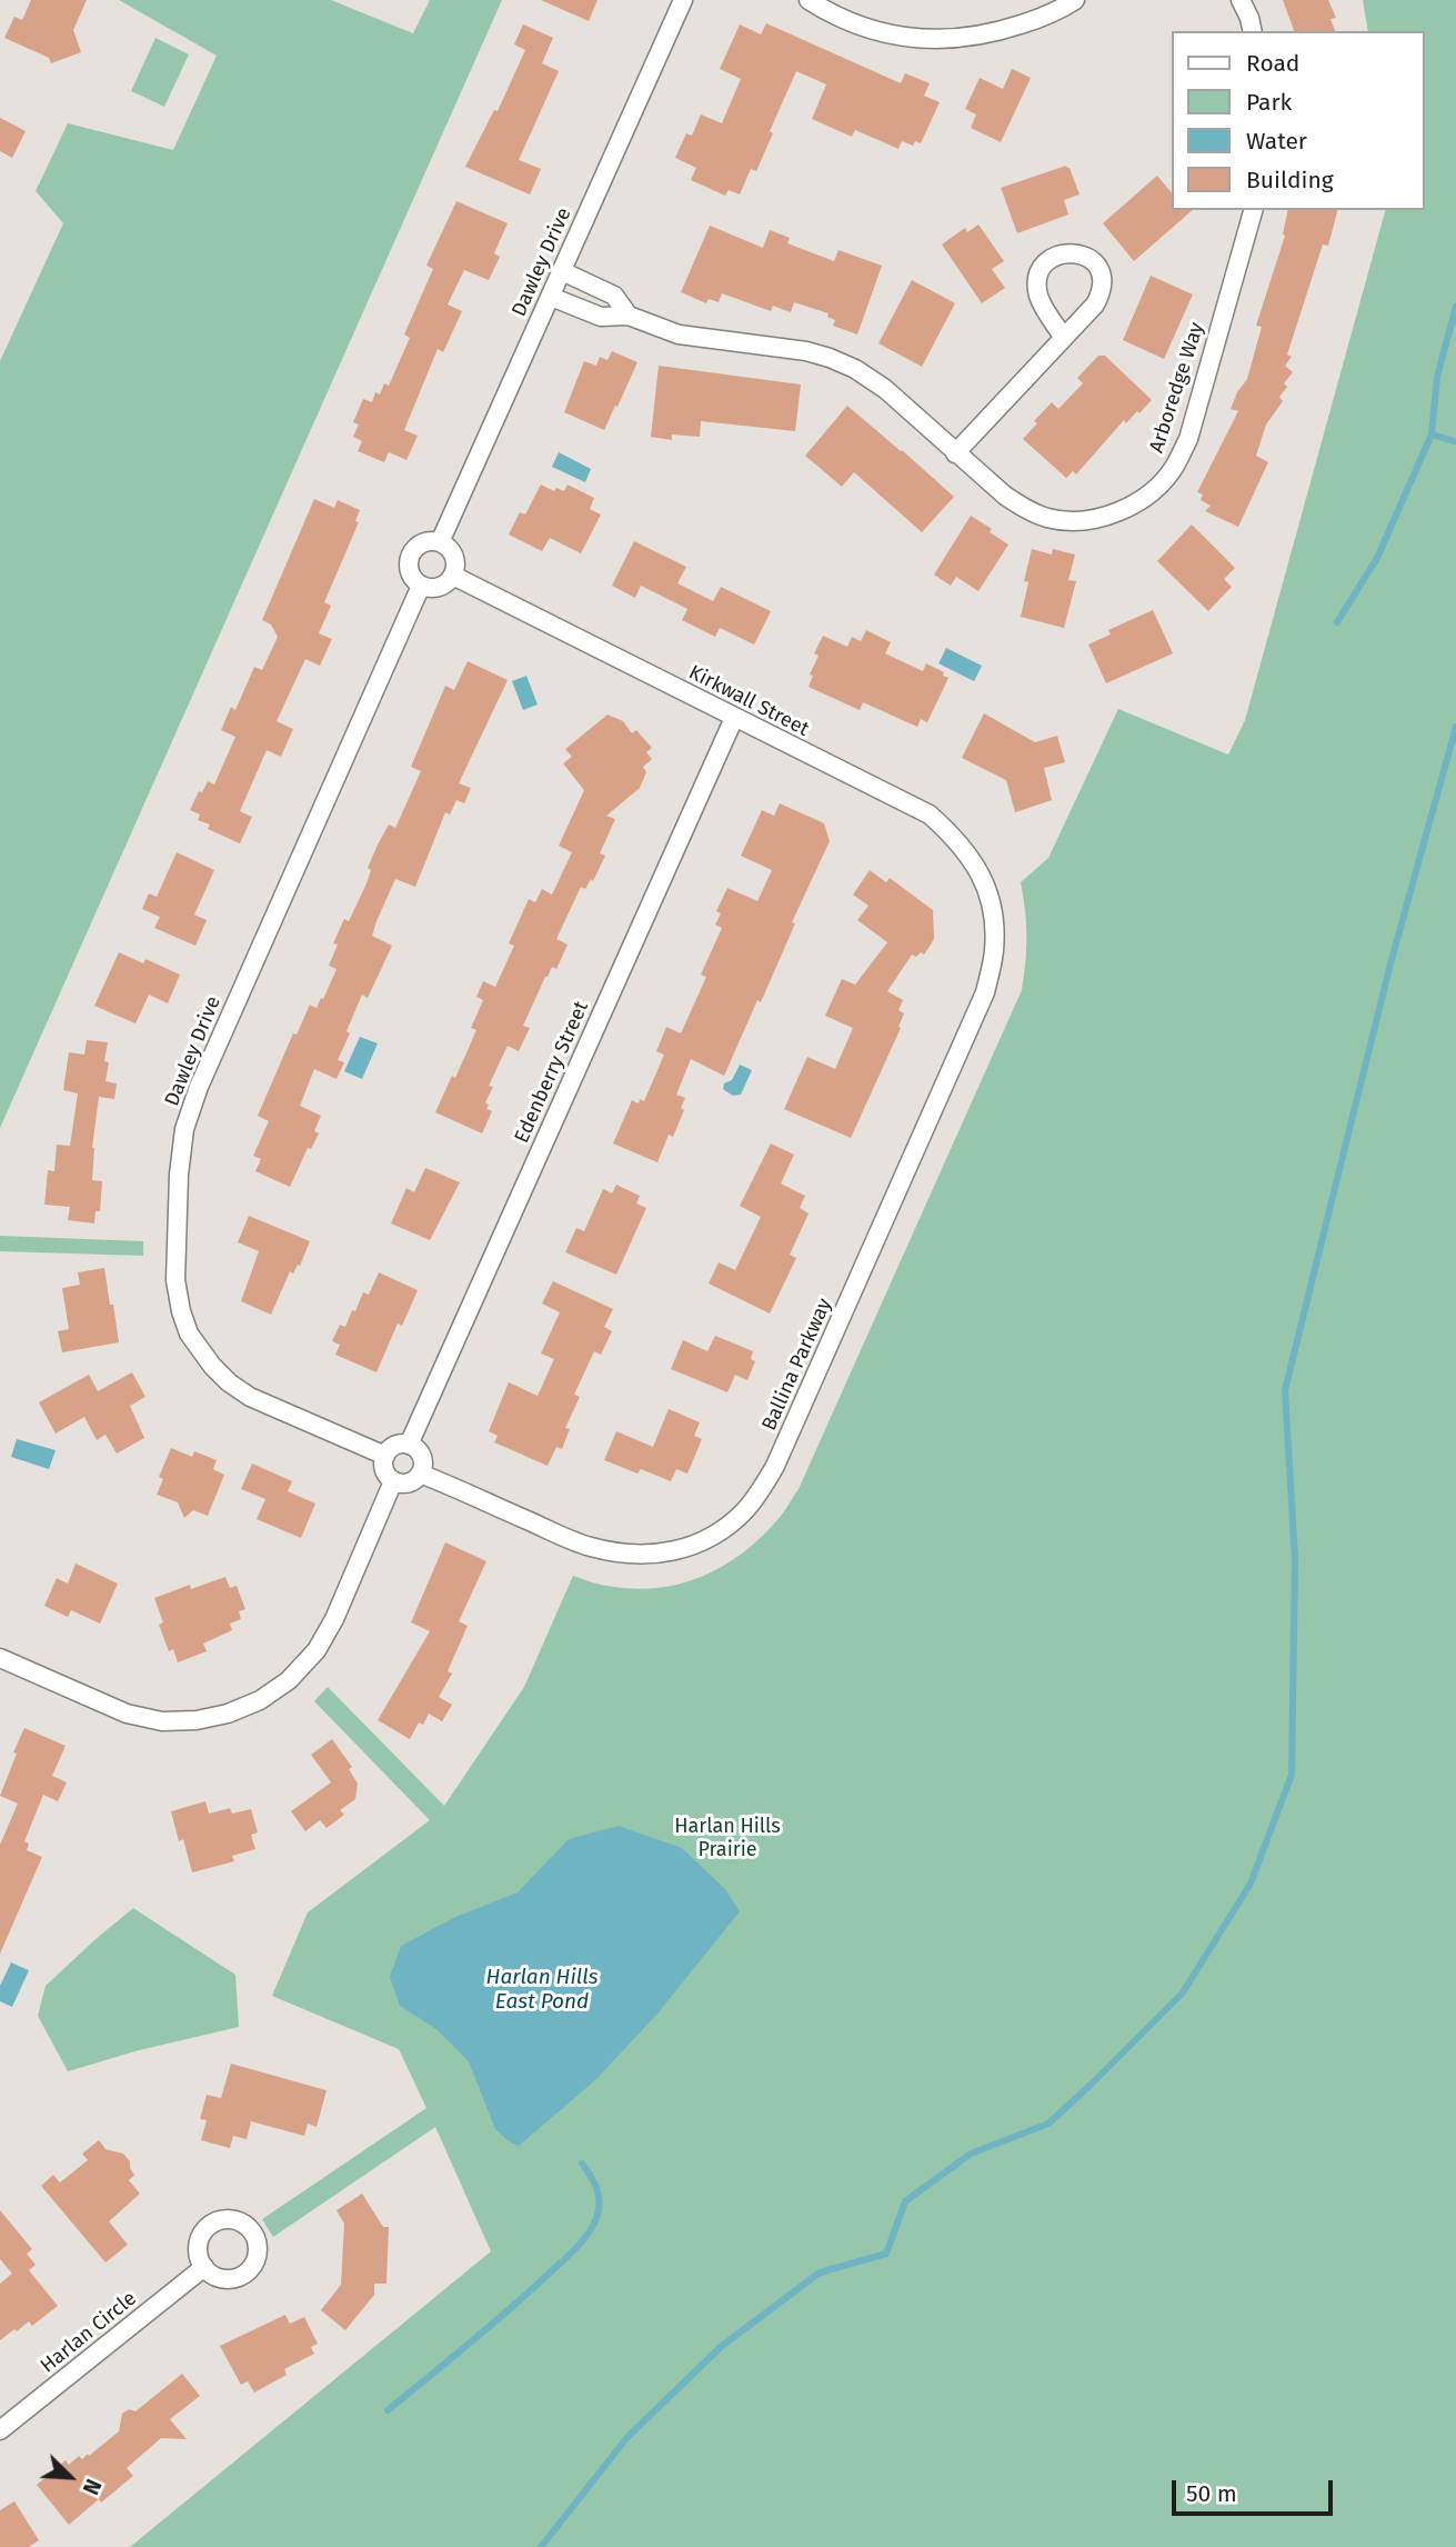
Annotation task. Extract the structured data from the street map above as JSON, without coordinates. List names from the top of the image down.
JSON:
{
  "streets": {
    "street": [
      "Dawley Drive",
      "Arboredge Way",
      "Kirkwall Street",
      "Edenberry Street",
      "Ballina Parkway",
      "Harlan Circle"
    ]
  },
  "crossings": [
    ["Dawley Drive", "Arboredge Way"],
    ["Dawley Drive", "Kirkwall Street"],
    ["Dawley Drive", "Edenberry Street"],
    ["Dawley Drive", "Ballina Parkway"],
    ["Kirkwall Street", "Edenberry Street"],
    ["Kirkwall Street", "Ballina Parkway"],
    ["Edenberry Street", "Ballina Parkway"]
  ],
  "water": ["Harlan Hills East Pond"],
  "parks": ["Harlan Hills Prairie"],
  "legend": [
    "Road",
    "Park",
    "Water",
    "Building"
  ],
  "scale_bar": "50 m",
  "north": "bottom right"
}
